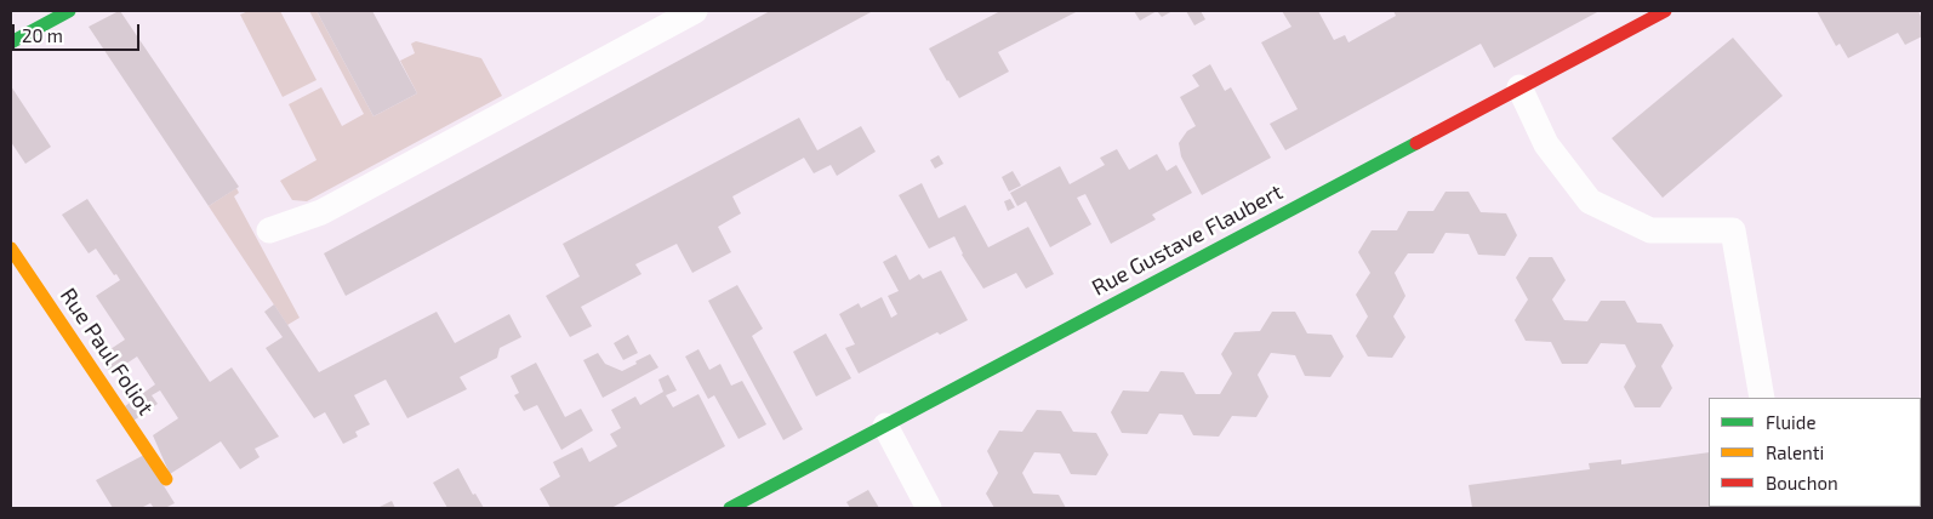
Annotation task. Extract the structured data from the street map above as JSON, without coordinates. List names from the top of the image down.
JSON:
{
  "streets": {
    "street": ["Rue Gustave Flaubert", "Rue Paul Foliot"]
  },
  "legend": ["Fluide", "Ralenti", "Bouchon"],
  "scale_bar": "20 m"
}
